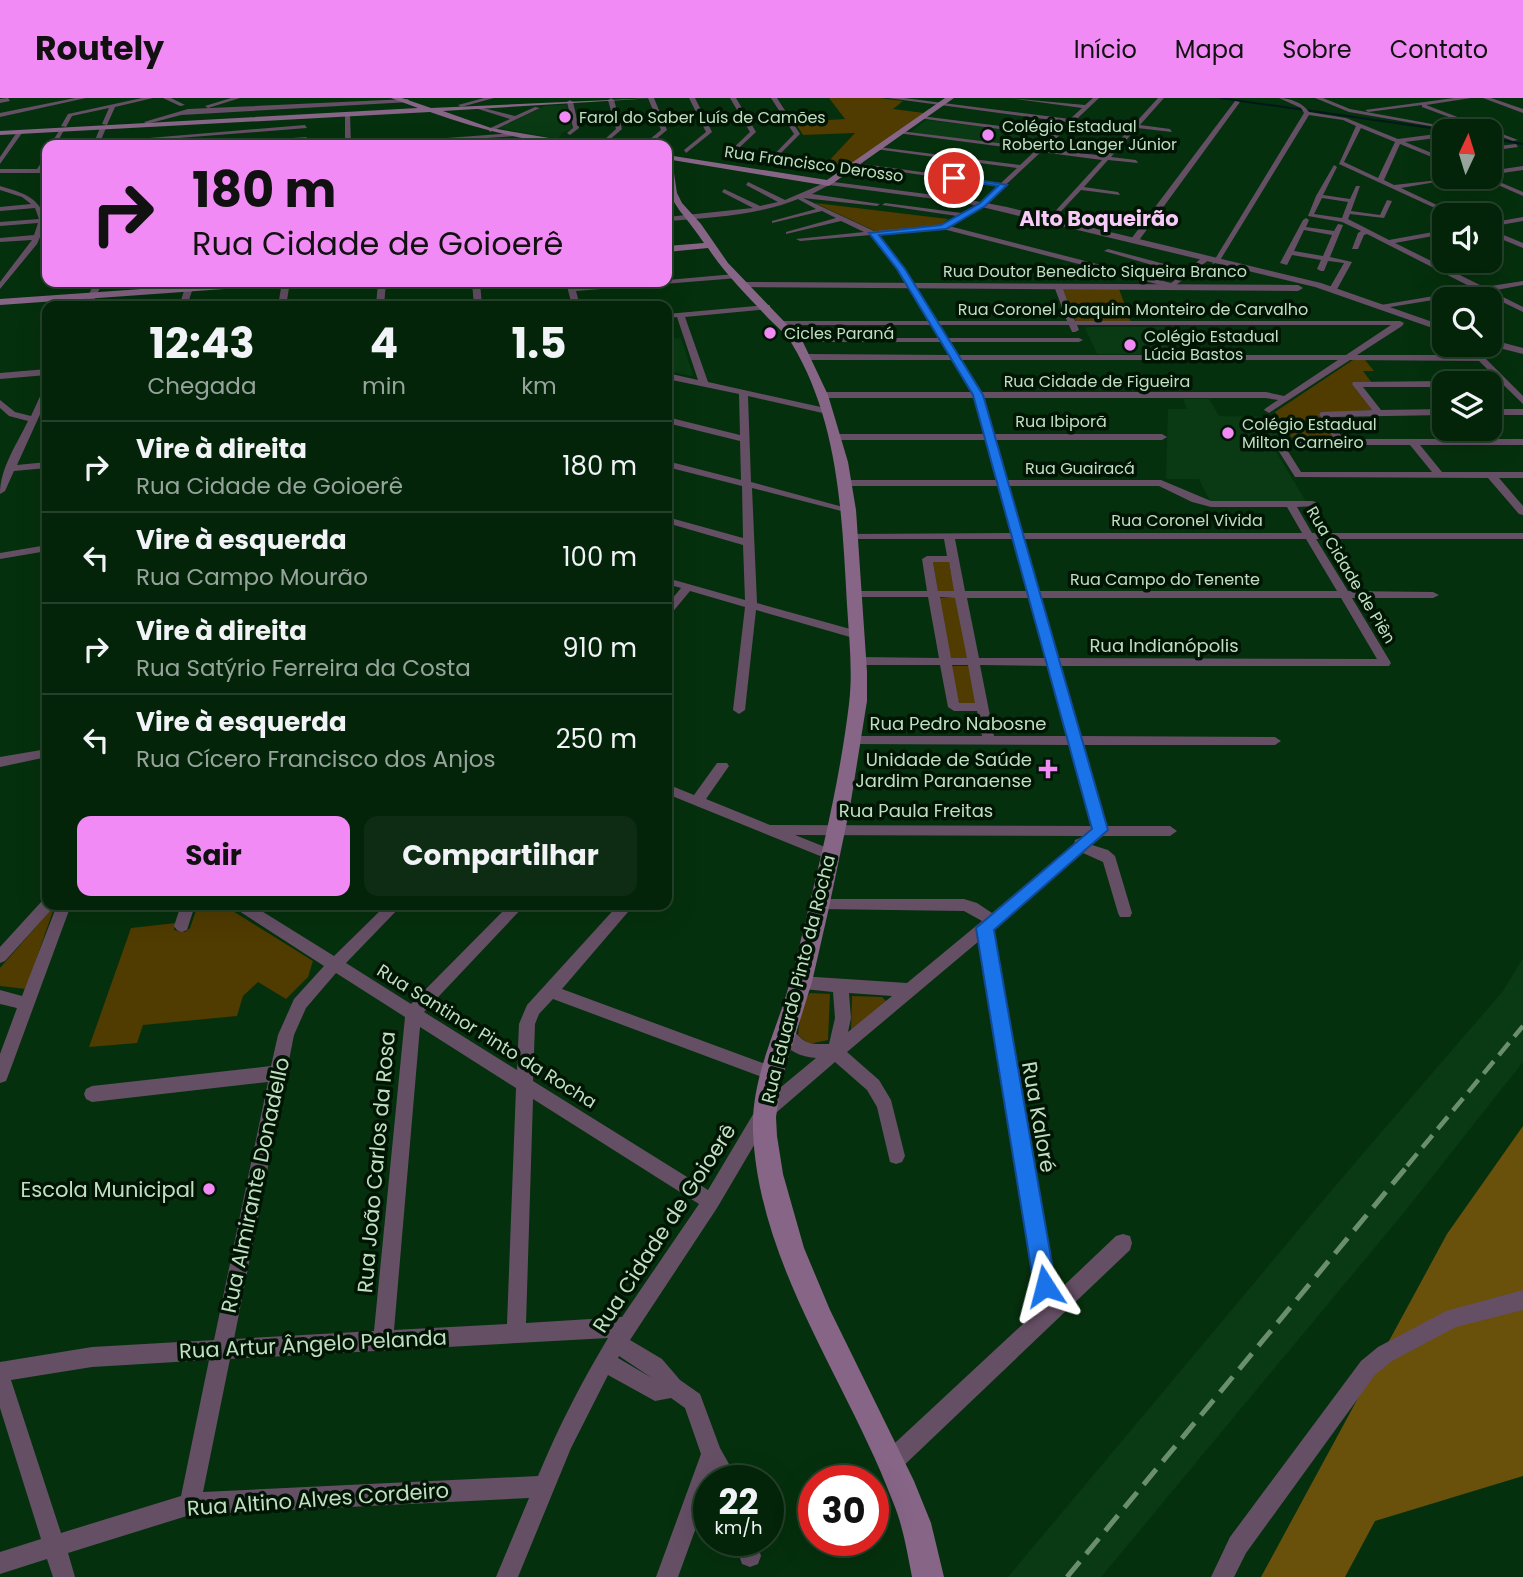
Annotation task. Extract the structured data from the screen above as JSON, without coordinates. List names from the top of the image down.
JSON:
{
  "streets": {
    "main road": ["Rua Francisco Derosso", "Rua Eduardo Pinto da Rocha"],
    "street": [
      "Rua Doutor Benedicto Siqueira Branco",
      "Rua Coronel Joaquim Monteiro de Carvalho",
      "Rua Cidade de Figueira",
      "Rua Ibiporã",
      "Rua Guairacá",
      "Rua Coronel Vivida",
      "Rua Cidade de Piên",
      "Rua Campo do Tenente",
      "Rua Indianópolis",
      "Rua Pedro Nabosne",
      "Rua Paula Freitas",
      "Rua Santinor Pinto da Rocha",
      "Rua Kaloré",
      "Rua João Carlos da Rosa",
      "Rua Almirante Donadello",
      "Rua Cidade de Goioerê",
      "Rua Artur Ângelo Pelanda",
      "Rua Altino Alves Cordeiro"
    ]
  },
  "crossings": [
    ["Rua Francisco Derosso", "Rua Doutor Benedicto Siqueira Branco"],
    ["Rua Francisco Derosso", "Rua Coronel Joaquim Monteiro de Carvalho"],
    ["Rua Doutor Benedicto Siqueira Branco", "Rua Eduardo Pinto da Rocha"],
    ["Rua Coronel Joaquim Monteiro de Carvalho", "Rua Eduardo Pinto da Rocha"],
    ["Rua Cidade de Figueira", "Rua Eduardo Pinto da Rocha"],
    ["Rua Ibiporã", "Rua Eduardo Pinto da Rocha"],
    ["Rua Guairacá", "Rua Cidade de Piên"],
    ["Rua Guairacá", "Rua Eduardo Pinto da Rocha"],
    ["Rua Coronel Vivida", "Rua Cidade de Piên"],
    ["Rua Coronel Vivida", "Rua Eduardo Pinto da Rocha"],
    ["Rua Cidade de Piên", "Rua Campo do Tenente"],
    ["Rua Cidade de Piên", "Rua Indianópolis"],
    ["Rua Campo do Tenente", "Rua Eduardo Pinto da Rocha"],
    ["Rua Indianópolis", "Rua Eduardo Pinto da Rocha"],
    ["Rua Pedro Nabosne", "Rua Eduardo Pinto da Rocha"],
    ["Rua Paula Freitas", "Rua Eduardo Pinto da Rocha"],
    ["Rua Paula Freitas", "Rua Cidade de Goioerê"],
    ["Rua Eduardo Pinto da Rocha", "Rua Cidade de Goioerê"],
    ["Rua Santinor Pinto da Rocha", "Rua João Carlos da Rosa"],
    ["Rua Santinor Pinto da Rocha", "Rua Almirante Donadello"],
    ["Rua Santinor Pinto da Rocha", "Rua Cidade de Goioerê"],
    ["Rua Kaloré", "Rua Cidade de Goioerê"],
    ["Rua João Carlos da Rosa", "Rua Artur Ângelo Pelanda"],
    ["Rua Almirante Donadello", "Rua Artur Ângelo Pelanda"],
    ["Rua Almirante Donadello", "Rua Altino Alves Cordeiro"],
    ["Rua Cidade de Goioerê", "Rua Artur Ângelo Pelanda"],
    ["Rua Cidade de Goioerê", "Rua Altino Alves Cordeiro"]
  ],
  "districts": ["Alto Boqueirão"],
  "places": {
    "other": [
      "Farol do Saber Luís de Camões",
      "Colégio Estadual Roberto Langer Júnior",
      "Cicles Paraná",
      "Colégio Estadual Lúcia Bastos",
      "Colégio Estadual Milton Carneiro",
      "Escola Municipal"
    ],
    "health": ["Unidade de Saúde Jardim Paranaense"]
  },
  "north": "top",
  "page": {
    "header": "Routely",
    "nav": [
      "Início",
      "Mapa",
      "Sobre",
      "Contato"
    ],
    "turn": ["180 m", "Rua Cidade de Goioerê"],
    "eta": [
      "12:43",
      "Chegada",
      "4",
      "min",
      "1.5",
      "km"
    ],
    "list": [
      {
        "name": "Vire à direita",
        "note": "Rua Cidade de Goioerê",
        "value": "180 m"
      },
      {
        "name": "Vire à esquerda",
        "note": "Rua Campo Mourão",
        "value": "100 m"
      },
      {
        "name": "Vire à direita",
        "note": "Rua Satýrio Ferreira da Costa",
        "value": "910 m"
      },
      {
        "name": "Vire à esquerda",
        "note": "Rua Cícero Francisco dos Anjos",
        "value": "250 m"
      }
    ],
    "buttons": ["Sair", "Compartilhar"],
    "speed": "22 km/h",
    "limit": "30"
  }
}
